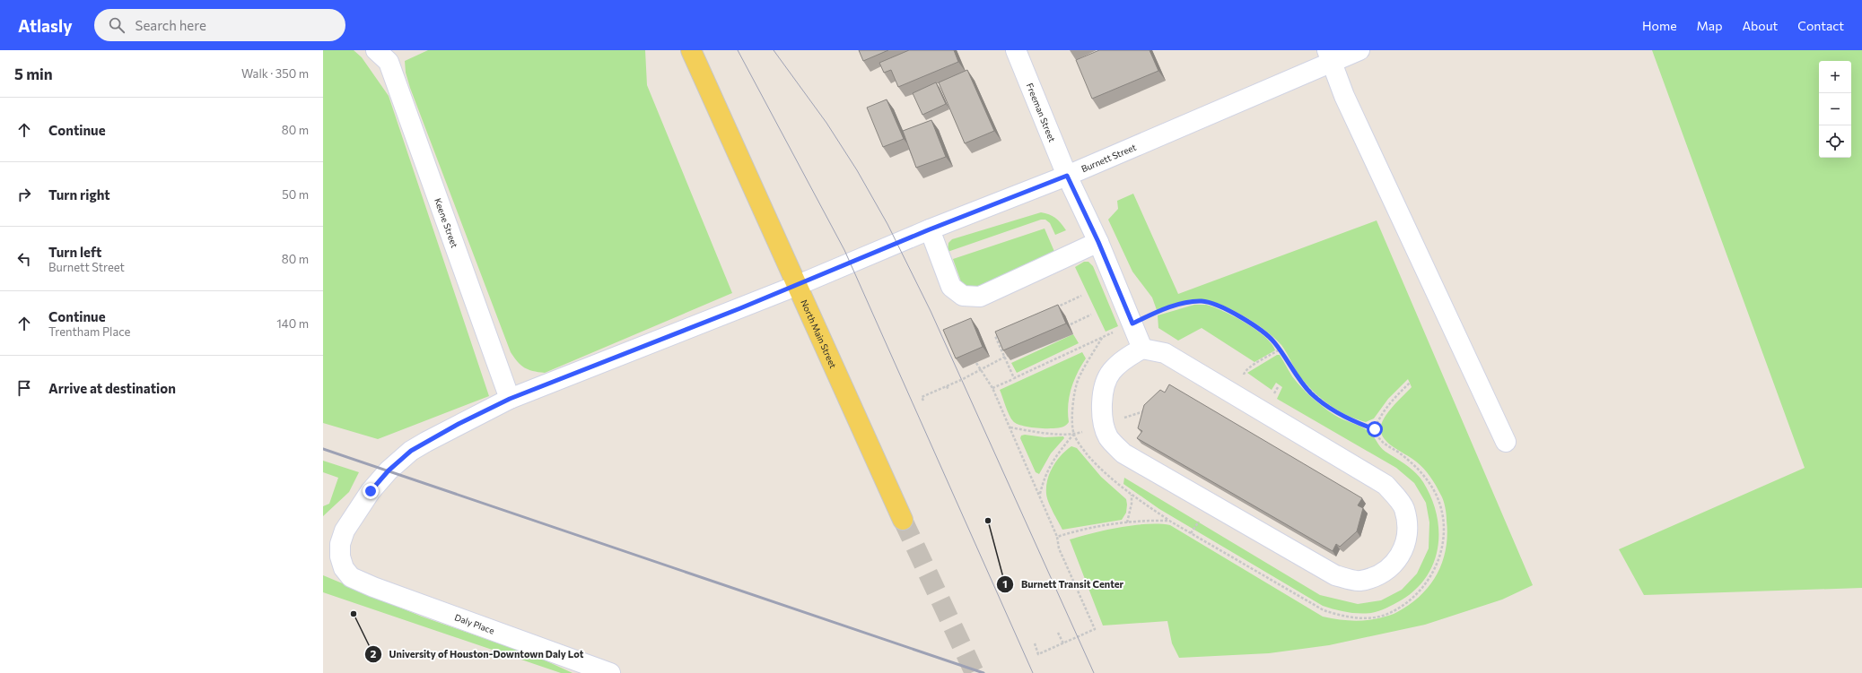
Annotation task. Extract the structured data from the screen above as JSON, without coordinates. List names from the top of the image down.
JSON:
{
  "streets": {
    "main road": ["North Main Street"],
    "street": [
      "Freeman Street",
      "Burnett Street",
      "Keene Street",
      "Daly Place"
    ]
  },
  "crossings": [
    ["Freeman Street", "Burnett Street"],
    ["Burnett Street", "Keene Street"],
    ["Burnett Street", "North Main Street"],
    ["Burnett Street", "Daly Place"]
  ],
  "places": ["Burnett Transit Center", "University of Houston-Downtown Daly Lot"],
  "page": {
    "header": "Atlasly",
    "search": "Search here",
    "nav": [
      "Home",
      "Map",
      "About",
      "Contact"
    ],
    "heading": ["5 min", "Walk · 350 m"],
    "map_buttons": ["+", "−"],
    "list": [
      ["Continue", "80 m"],
      ["Turn right", "50 m"],
      ["Turn left", "Burnett Street", "80 m"],
      ["Continue", "Trentham Place", "140 m"],
      "Arrive at destination"
    ]
  }
}
